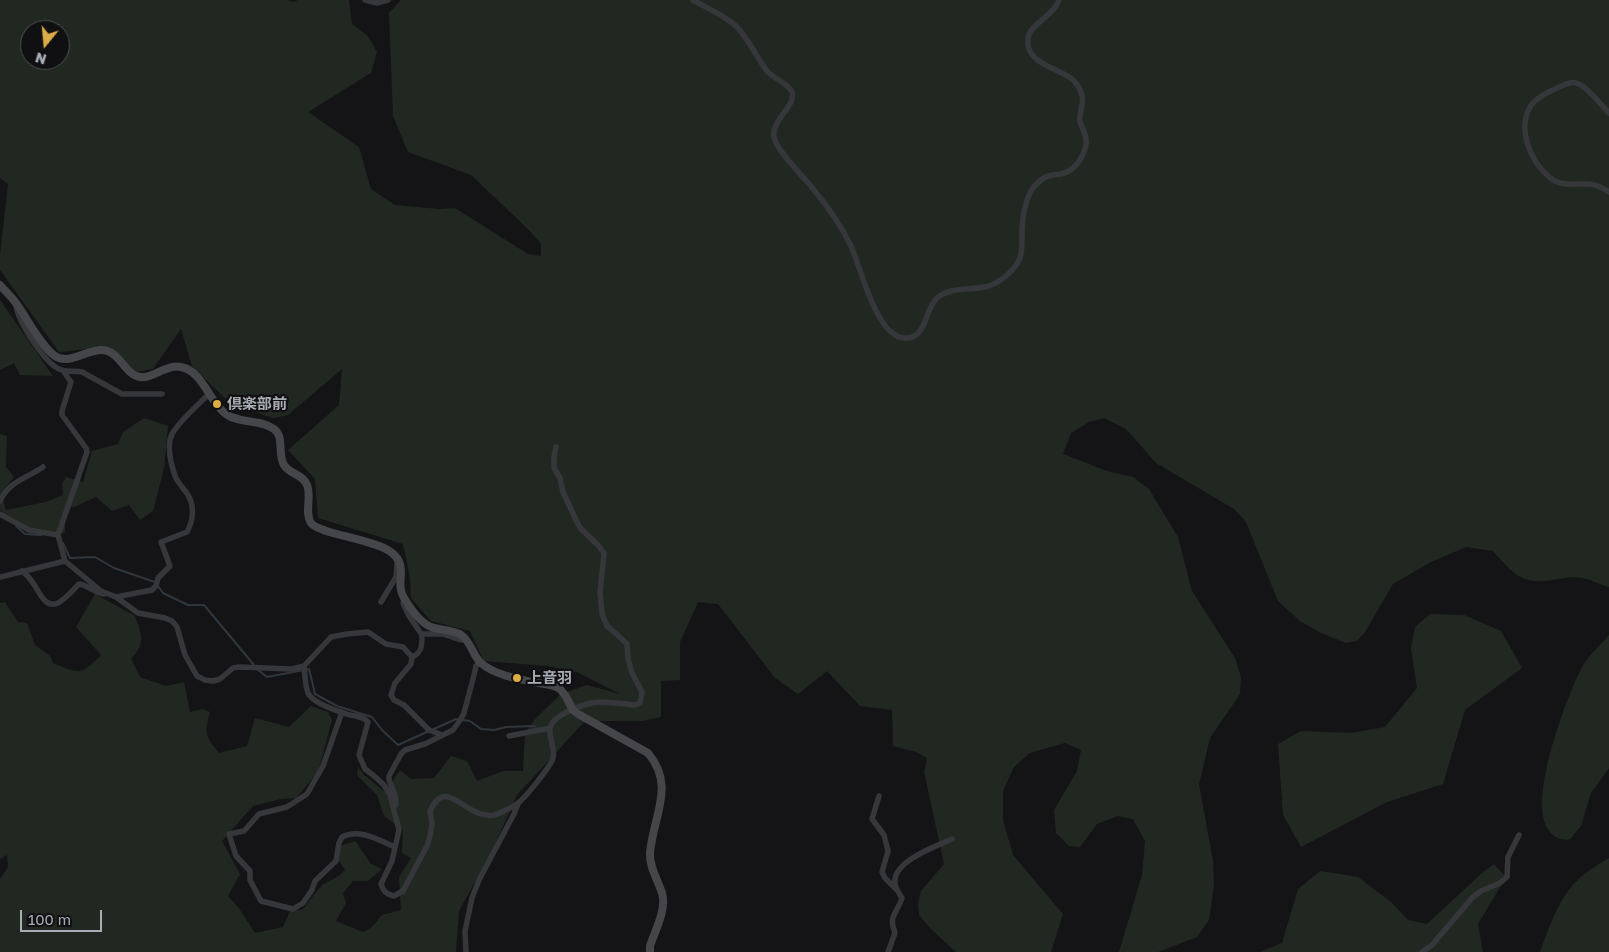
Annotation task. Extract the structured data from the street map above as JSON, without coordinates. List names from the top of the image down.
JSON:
{
  "places": ["倶楽部前", "上音羽"],
  "scale_bar": "100 m",
  "north": "bottom"
}
